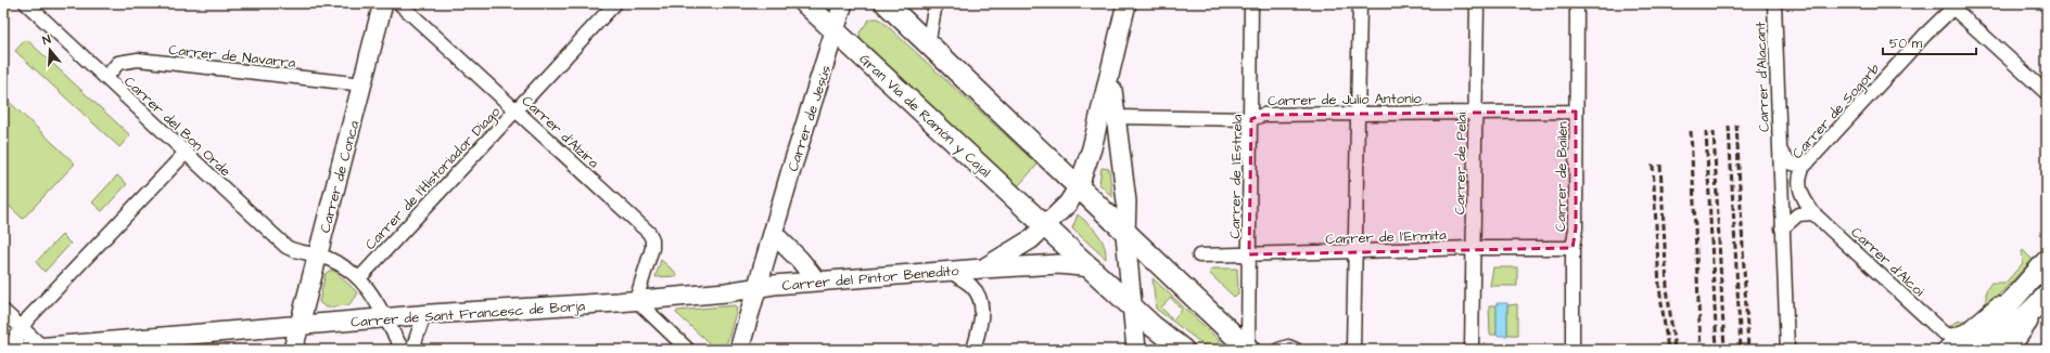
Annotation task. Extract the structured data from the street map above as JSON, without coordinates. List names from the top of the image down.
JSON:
{
  "streets": {
    "main road": [
      "Gran Via de Ramón y Cajal",
      "Carrer de Jesús",
      "Carrer de Conca",
      "Carrer del Pintor Benedito",
      "Carrer de Sant Francesc de Borja"
    ],
    "street": [
      "Carrer de Navarra",
      "Carrer d'Alacant",
      "Carrer de Julio Antonio",
      "Carrer de Sogorb",
      "Carrer del Bon Orde",
      "Carrer d'Alzira",
      "Carrer de Pelai",
      "Carrer de l'Estrela",
      "Carrer de Bailén",
      "Carrer de l'Historiador Diago",
      "Carrer de l'Ermita",
      "Carrer d'Alcoi"
    ]
  },
  "crossings": [
    ["Carrer de Navarra", "Carrer del Bon Orde"],
    ["Carrer de Navarra", "Carrer de Conca"],
    ["Carrer d'Alacant", "Carrer de Sogorb"],
    ["Carrer de Julio Antonio", "Carrer de Pelai"],
    ["Carrer de Julio Antonio", "Carrer de l'Estrela"],
    ["Carrer de Julio Antonio", "Carrer de Bailén"],
    ["Carrer de Sogorb", "Carrer d'Alcoi"],
    ["Gran Via de Ramón y Cajal", "Carrer de Jesús"],
    ["Gran Via de Ramón y Cajal", "Carrer del Pintor Benedito"],
    ["Carrer de Jesús", "Carrer del Pintor Benedito"],
    ["Carrer de Jesús", "Carrer de Sant Francesc de Borja"],
    ["Carrer del Bon Orde", "Carrer de Conca"],
    ["Carrer del Bon Orde", "Carrer de l'Historiador Diago"],
    ["Carrer del Bon Orde", "Carrer de Sant Francesc de Borja"],
    ["Carrer d'Alzira", "Carrer de l'Historiador Diago"],
    ["Carrer d'Alzira", "Carrer de Sant Francesc de Borja"],
    ["Carrer de Pelai", "Carrer de l'Ermita"],
    ["Carrer de Conca", "Carrer de Sant Francesc de Borja"],
    ["Carrer de l'Estrela", "Carrer de l'Ermita"],
    ["Carrer de Bailén", "Carrer de l'Ermita"],
    ["Carrer del Pintor Benedito", "Carrer de Sant Francesc de Borja"]
  ],
  "scale_bar": "50 m",
  "north": "top"
}
